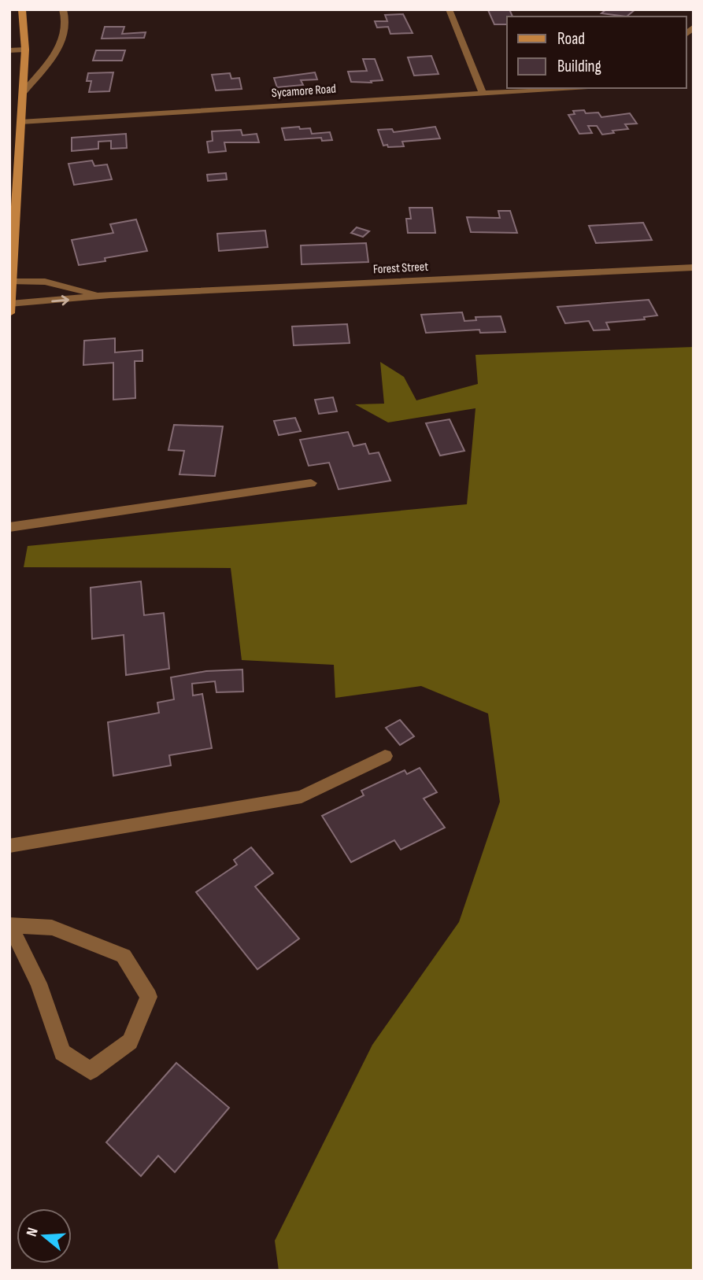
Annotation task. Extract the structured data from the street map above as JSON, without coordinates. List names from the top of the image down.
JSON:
{
  "streets": {
    "street": ["Sycamore Road", "Forest Street"]
  },
  "legend": ["Road", "Building"],
  "north": "left"
}
